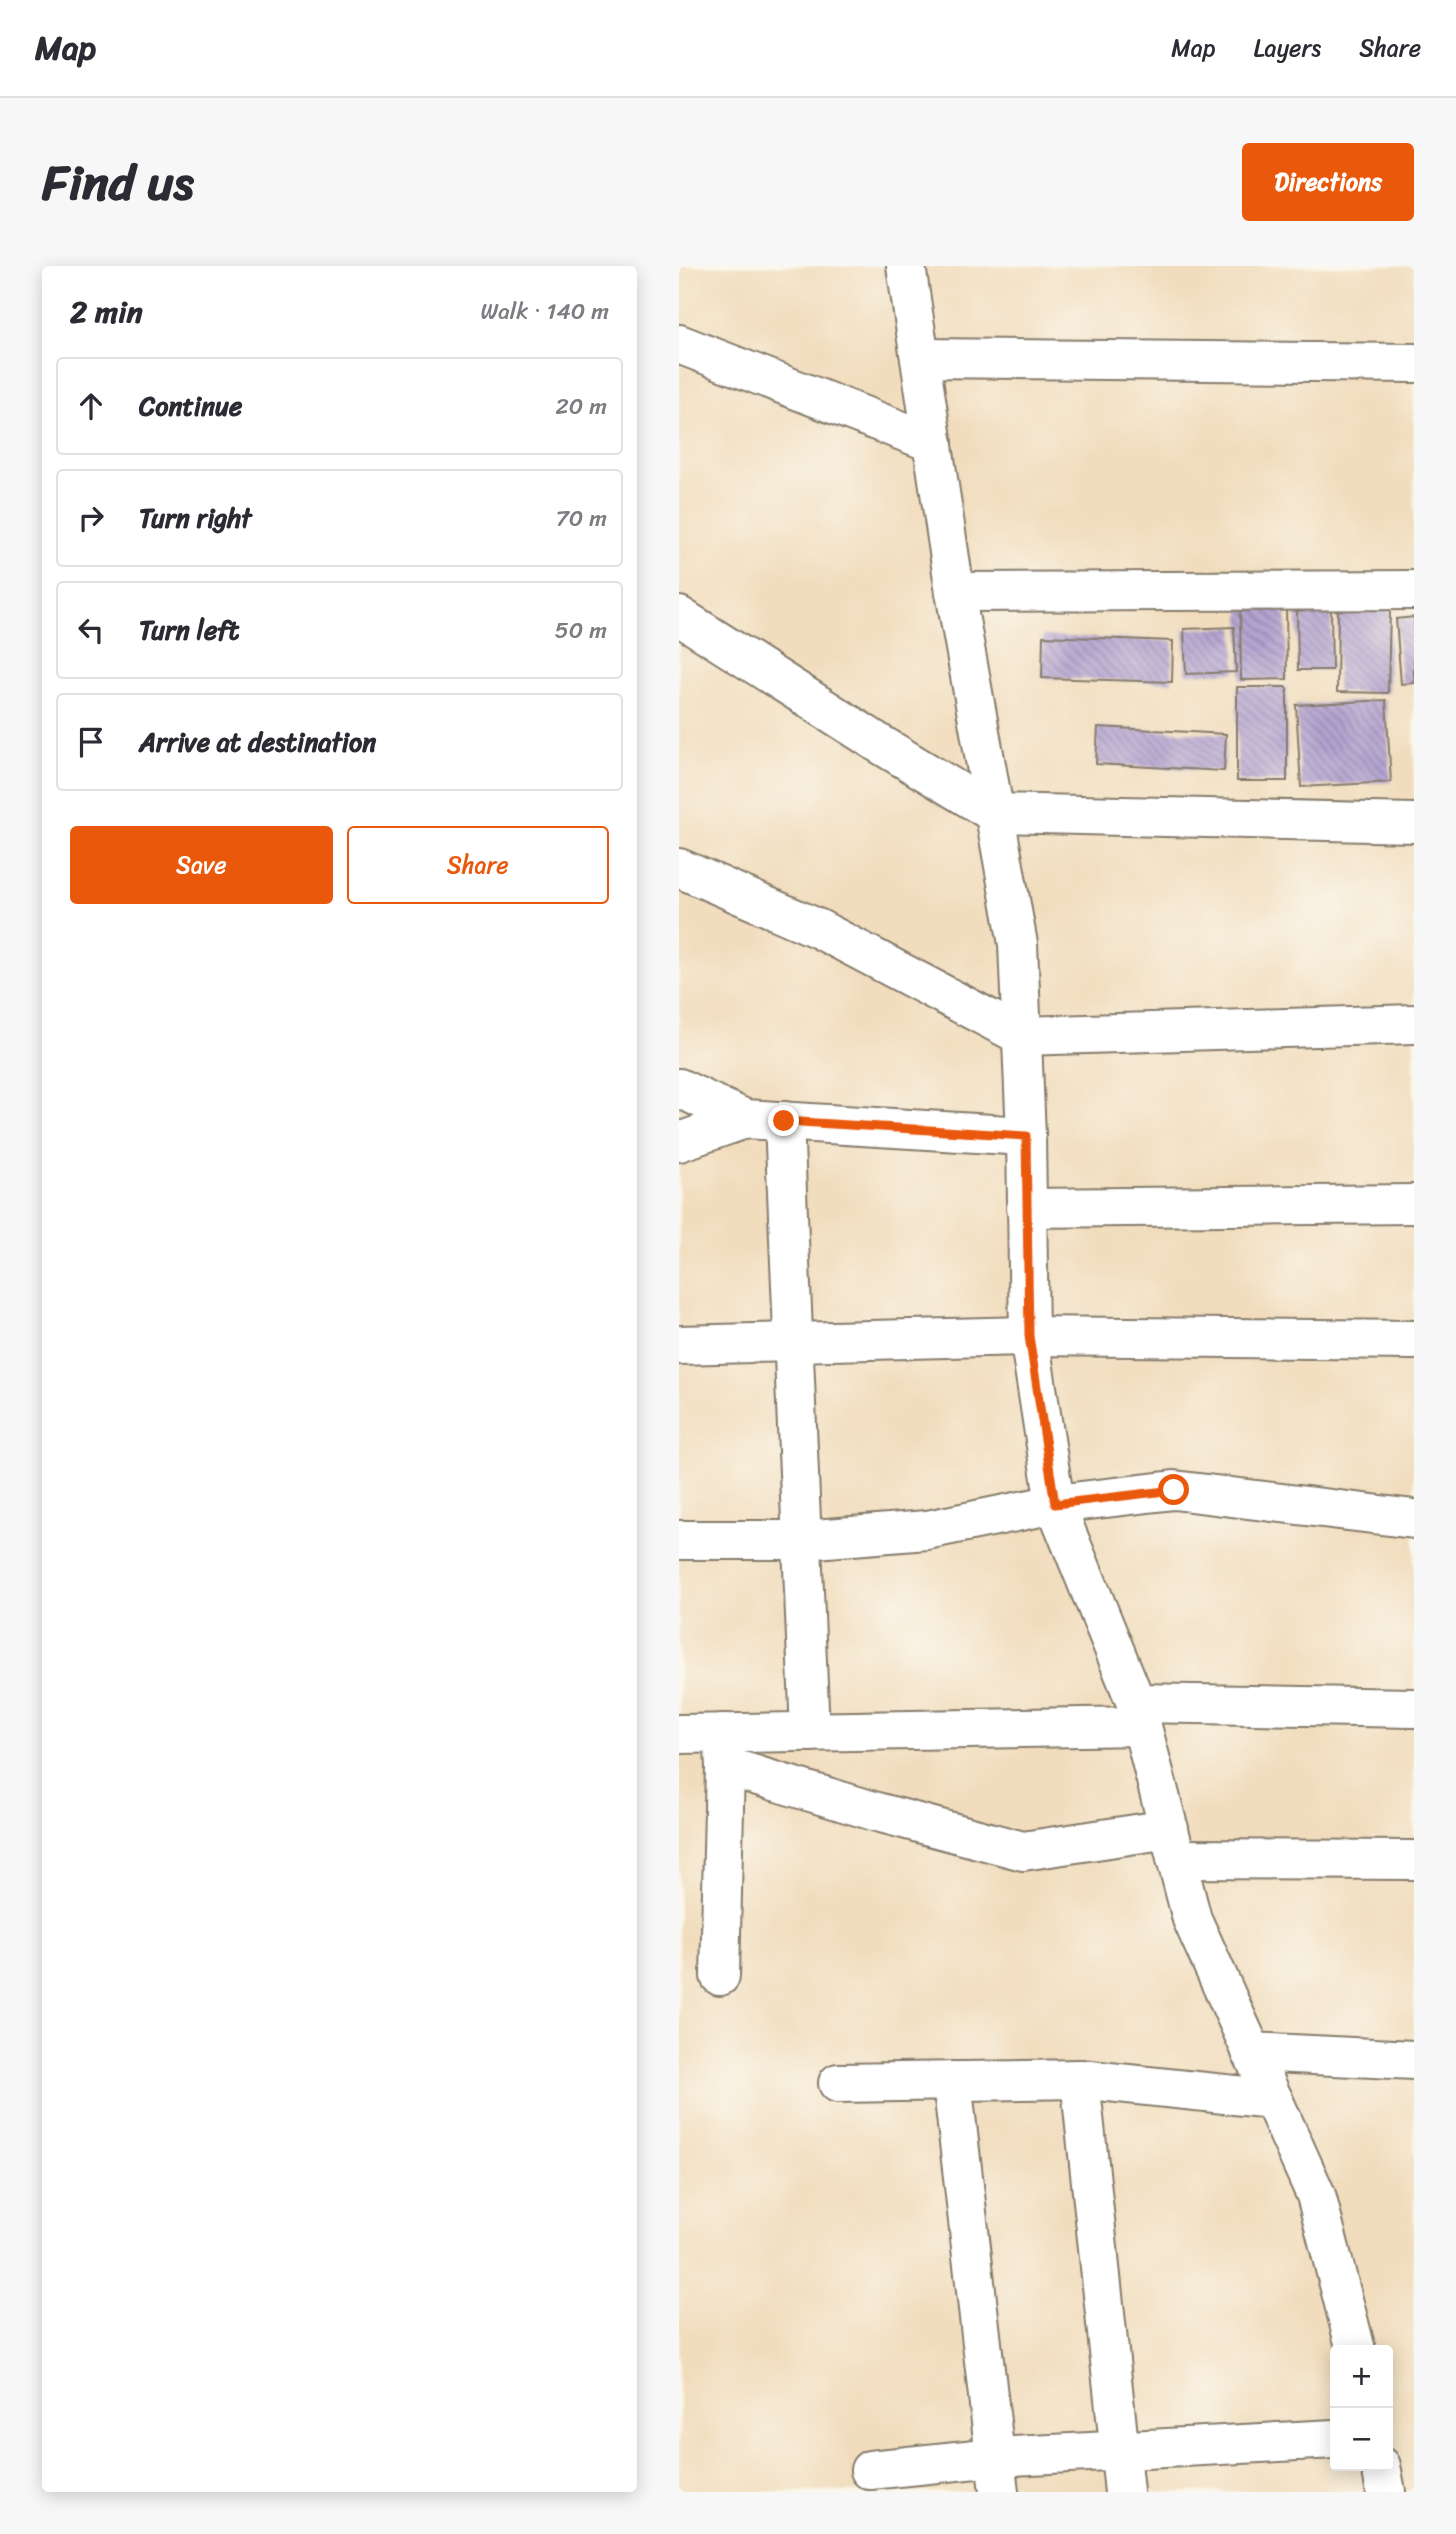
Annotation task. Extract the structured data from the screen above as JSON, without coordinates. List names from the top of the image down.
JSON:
{
  "page": {
    "header": "Map",
    "nav": ["Map", "Layers", "Share"],
    "title": "Find us",
    "buttons": [
      "Directions",
      ["Save", "Share"]
    ],
    "heading": ["2 min", "Walk · 140 m"],
    "list": [
      ["Continue", "20 m"],
      ["Turn right", "70 m"],
      ["Turn left", "50 m"],
      "Arrive at destination"
    ],
    "map_buttons": ["+", "−"]
  }
}
